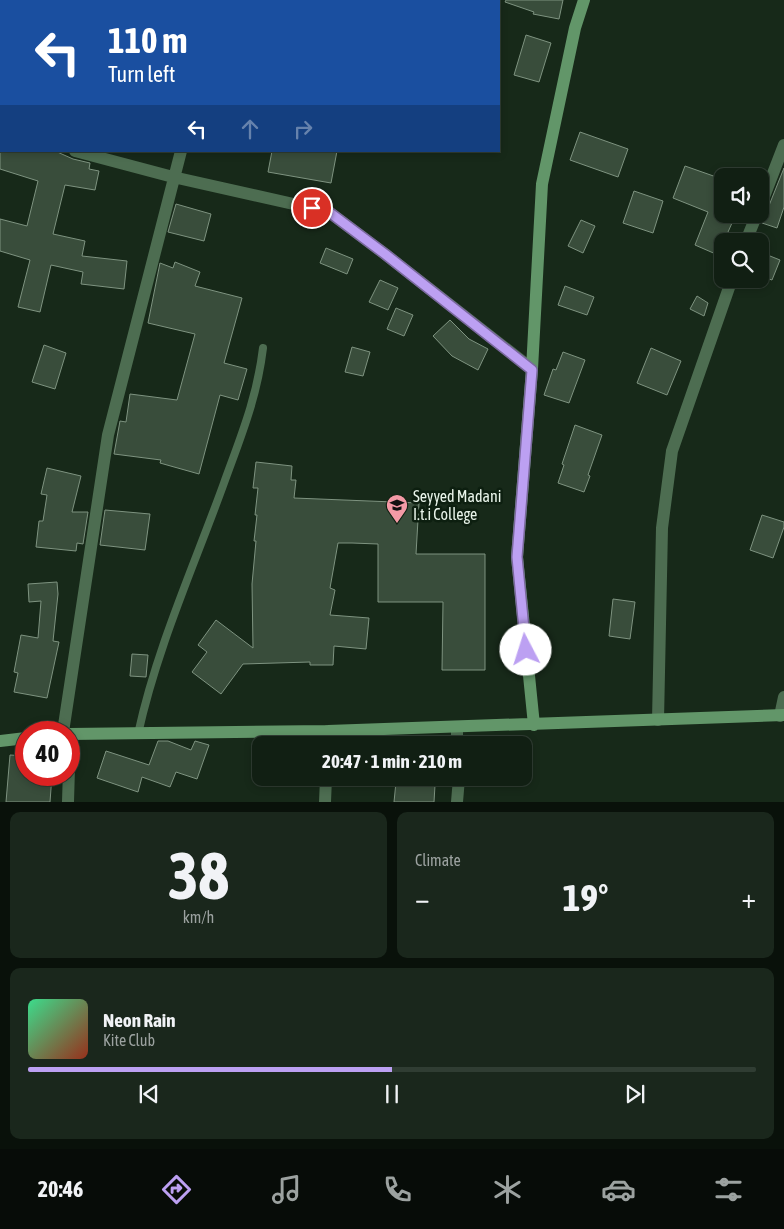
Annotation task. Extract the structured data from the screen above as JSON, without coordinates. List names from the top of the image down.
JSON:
{
  "places": {
    "school or university": ["Seyyed Madani I.t.i College"]
  },
  "page": {
    "turn": ["110 m", "Turn left"],
    "limit": "40",
    "trip": "20:47 · 1 min · 210 m",
    "tile": [
      ["38", "km/h"],
      "Climate"
    ],
    "heat": ["−", "19°", "+"],
    "song": ["Neon Rain", "Kite Club"],
    "tabs": "20:46"
  }
}
